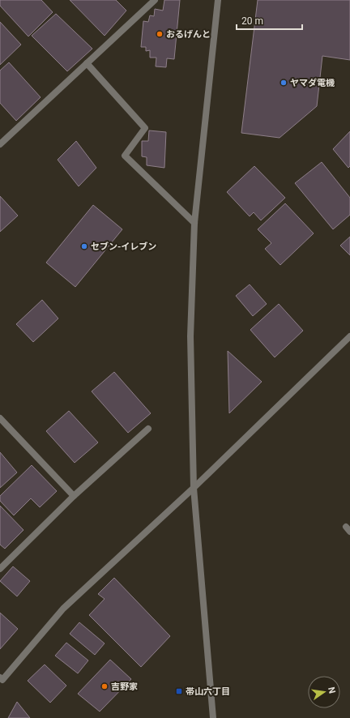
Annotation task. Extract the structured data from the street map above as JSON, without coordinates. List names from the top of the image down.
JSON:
{
  "places": {
    "other": [
      "おるげんと",
      "ヤマダ電機",
      "セブン-イレブン",
      "吉野家"
    ],
    "transit": ["帯山六丁目"]
  },
  "scale_bar": "20 m",
  "north": "right"
}
